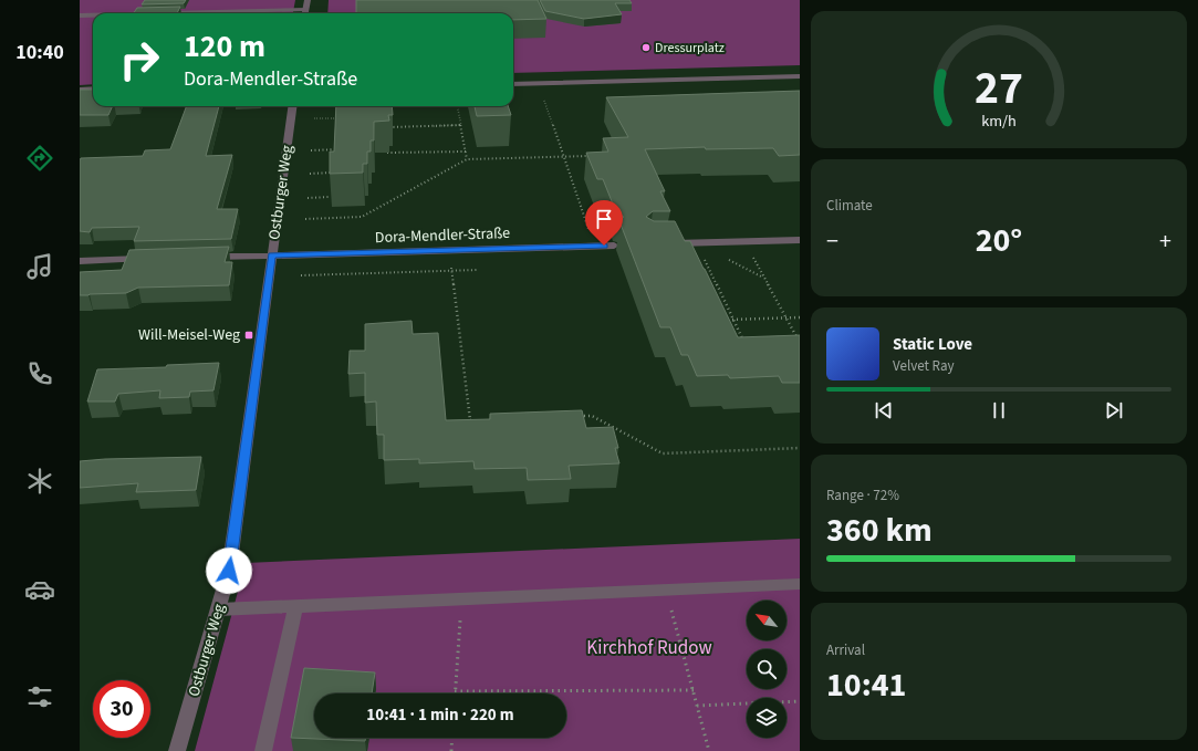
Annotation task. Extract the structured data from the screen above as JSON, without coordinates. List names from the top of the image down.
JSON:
{
  "streets": {
    "street": ["Ostburger Weg", "Dora-Mendler-Straße"]
  },
  "crossings": [
    ["Ostburger Weg", "Dora-Mendler-Straße"]
  ],
  "parks": ["Kirchhof Rudow"],
  "places": {
    "other": ["Dressurplatz"],
    "transit": ["Will-Meisel-Weg"]
  },
  "north": "top left",
  "page": {
    "tabs": "10:40",
    "turn": ["120 m", "Dora-Mendler-Straße"],
    "tile": [
      "Climate",
      ["Range · 72%", "360 km"],
      ["Arrival", "10:41"]
    ],
    "heat": ["−", "20°", "+"],
    "song": ["Static Love", "Velvet Ray"],
    "limit": "30",
    "trip": "10:41 · 1 min · 220 m",
    "gauge": ["27", "km/h"]
  }
}
